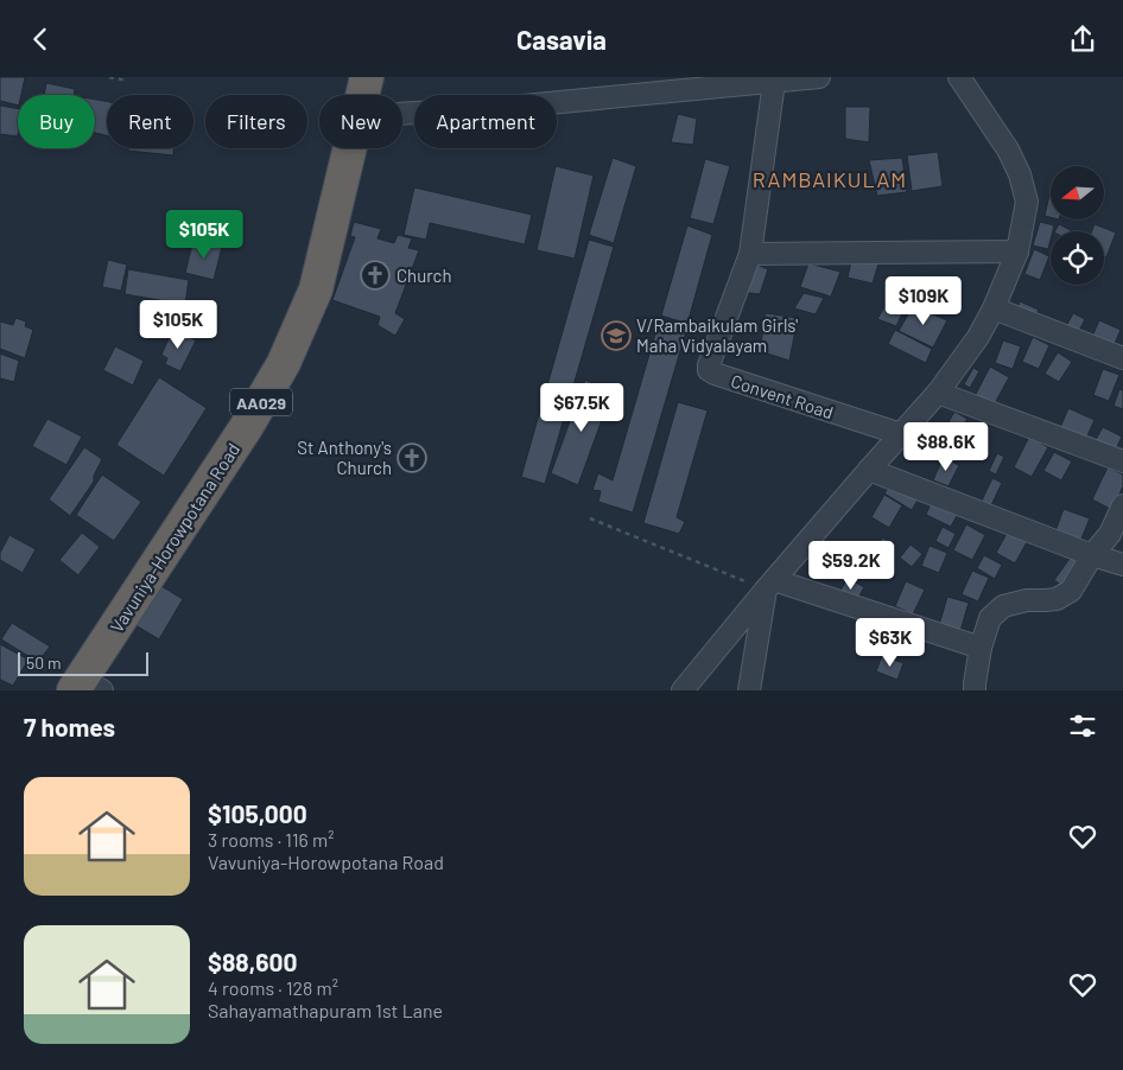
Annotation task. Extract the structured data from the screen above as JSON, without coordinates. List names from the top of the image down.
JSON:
{
  "streets": {
    "highway": ["AA029", "Vavuniya-Horowpotana Road"],
    "street": ["Convent Road"]
  },
  "districts": ["RAMBAIKULAM"],
  "places": {
    "church": ["Church", "St Anthony's Church"],
    "school or university": ["V/Rambaikulam Girls' Maha Vidyalayam"]
  },
  "scale_bar": "50 m",
  "north": "left",
  "page": {
    "header": "Casavia",
    "chip": [
      "Buy",
      "Rent",
      "Filters",
      "New",
      "Apartment"
    ],
    "price": [
      "$105K",
      "$109K",
      "$105K",
      "$67.5K",
      "$88.6K",
      "$59.2K",
      "$63K"
    ],
    "scale": "50 m",
    "heading": "7 homes",
    "list": [
      {
        "name": "$105,000",
        "note": "3 rooms · 116 m² · Vavuniya-Horowpotana Road"
      },
      {
        "name": "$88,600",
        "note": "4 rooms · 128 m² · Sahayamathapuram 1st Lane"
      }
    ]
  }
}
